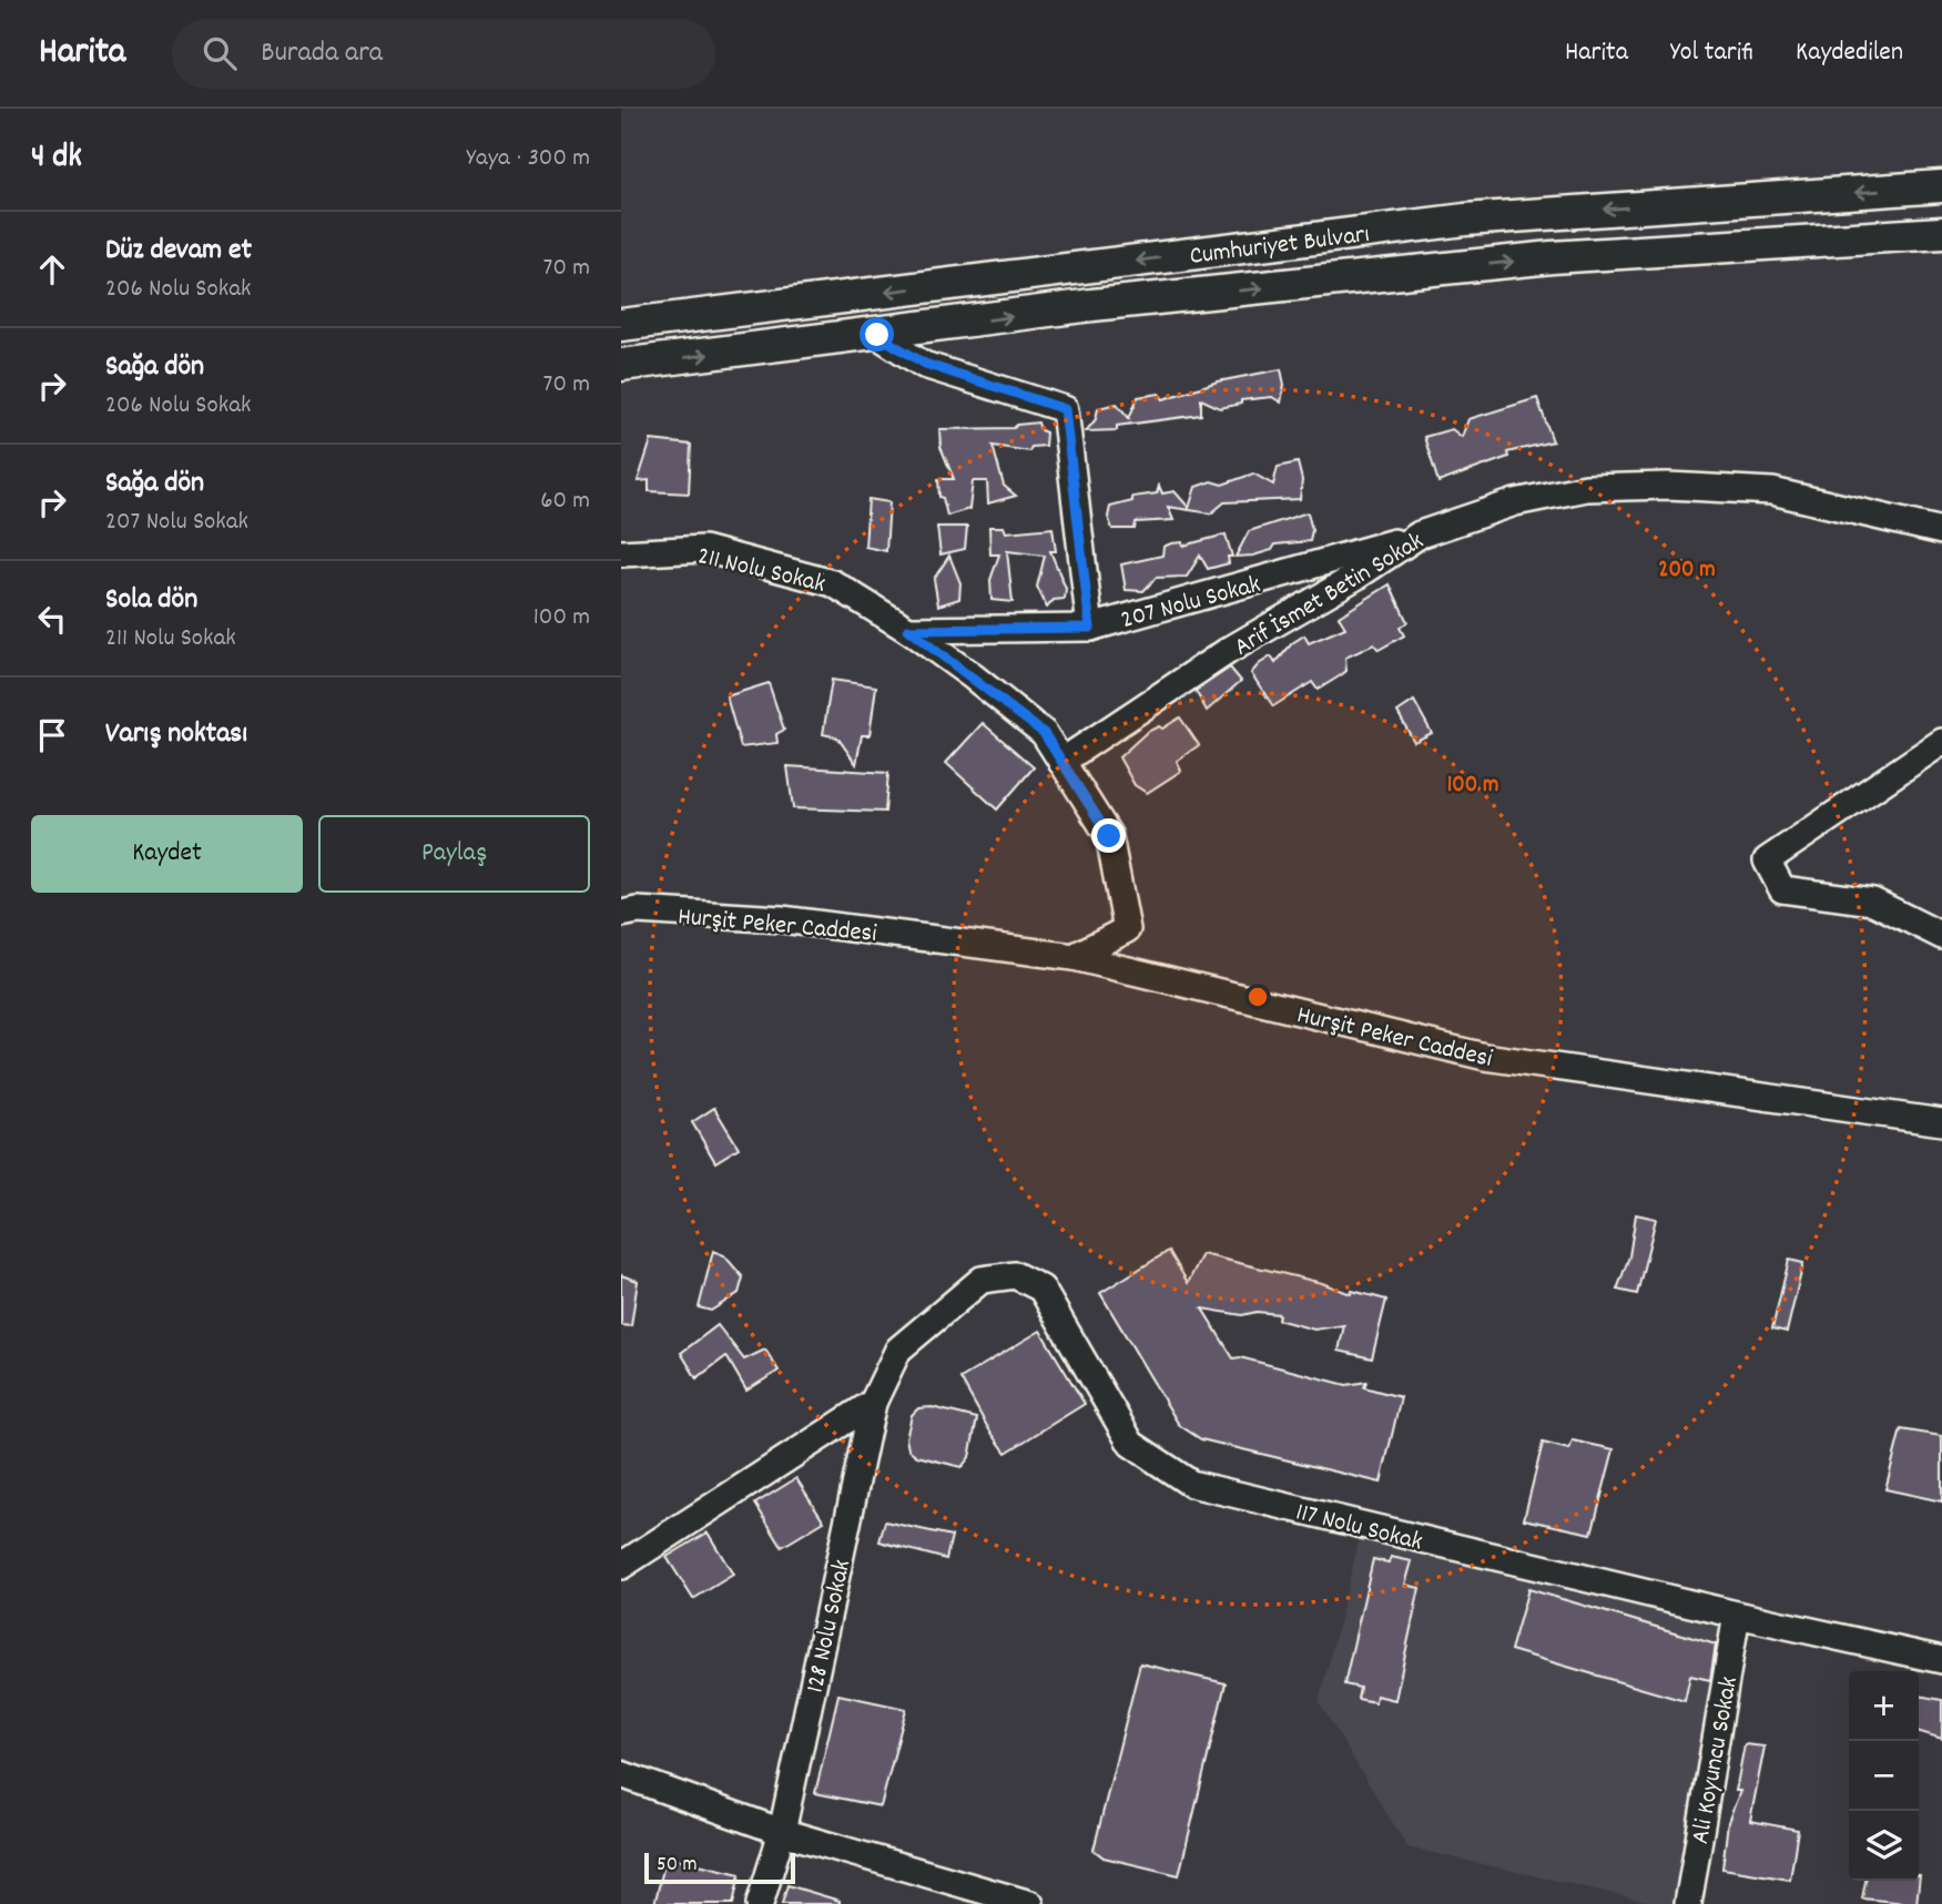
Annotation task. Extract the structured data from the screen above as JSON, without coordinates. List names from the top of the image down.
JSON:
{
  "streets": {
    "main road": ["Cumhuriyet Bulvarı"],
    "street": [
      "211 Nolu Sokak",
      "Arif İsmet Betin Sokak",
      "207 Nolu Sokak",
      "Hurşit Peker Caddesi",
      "117 Nolu Sokak",
      "128 Nolu Sokak",
      "Ali Koyuncu Sokak"
    ]
  },
  "crossings": [
    ["211 Nolu Sokak", "Arif İsmet Betin Sokak"],
    ["211 Nolu Sokak", "207 Nolu Sokak"],
    ["211 Nolu Sokak", "Hurşit Peker Caddesi"],
    ["Arif İsmet Betin Sokak", "207 Nolu Sokak"],
    ["117 Nolu Sokak", "128 Nolu Sokak"],
    ["117 Nolu Sokak", "Ali Koyuncu Sokak"]
  ],
  "scale_bar": "50 m",
  "page": {
    "header": "Harita",
    "search": "Burada ara",
    "nav": ["Harita", "Yol tarifi", "Kaydedilen"],
    "heading": ["4 dk", "Yaya · 300 m"],
    "list": [
      ["Düz devam et", "206 Nolu Sokak", "70 m"],
      ["Sağa dön", "206 Nolu Sokak", "70 m"],
      ["Sağa dön", "207 Nolu Sokak", "60 m"],
      ["Sola dön", "211 Nolu Sokak", "100 m"],
      "Varış noktası"
    ],
    "buttons": ["Kaydet", "Paylaş"],
    "map_buttons": ["+", "−"],
    "scale": "50 m"
  },
  "rings": ["200 m", "100 m"]
}
